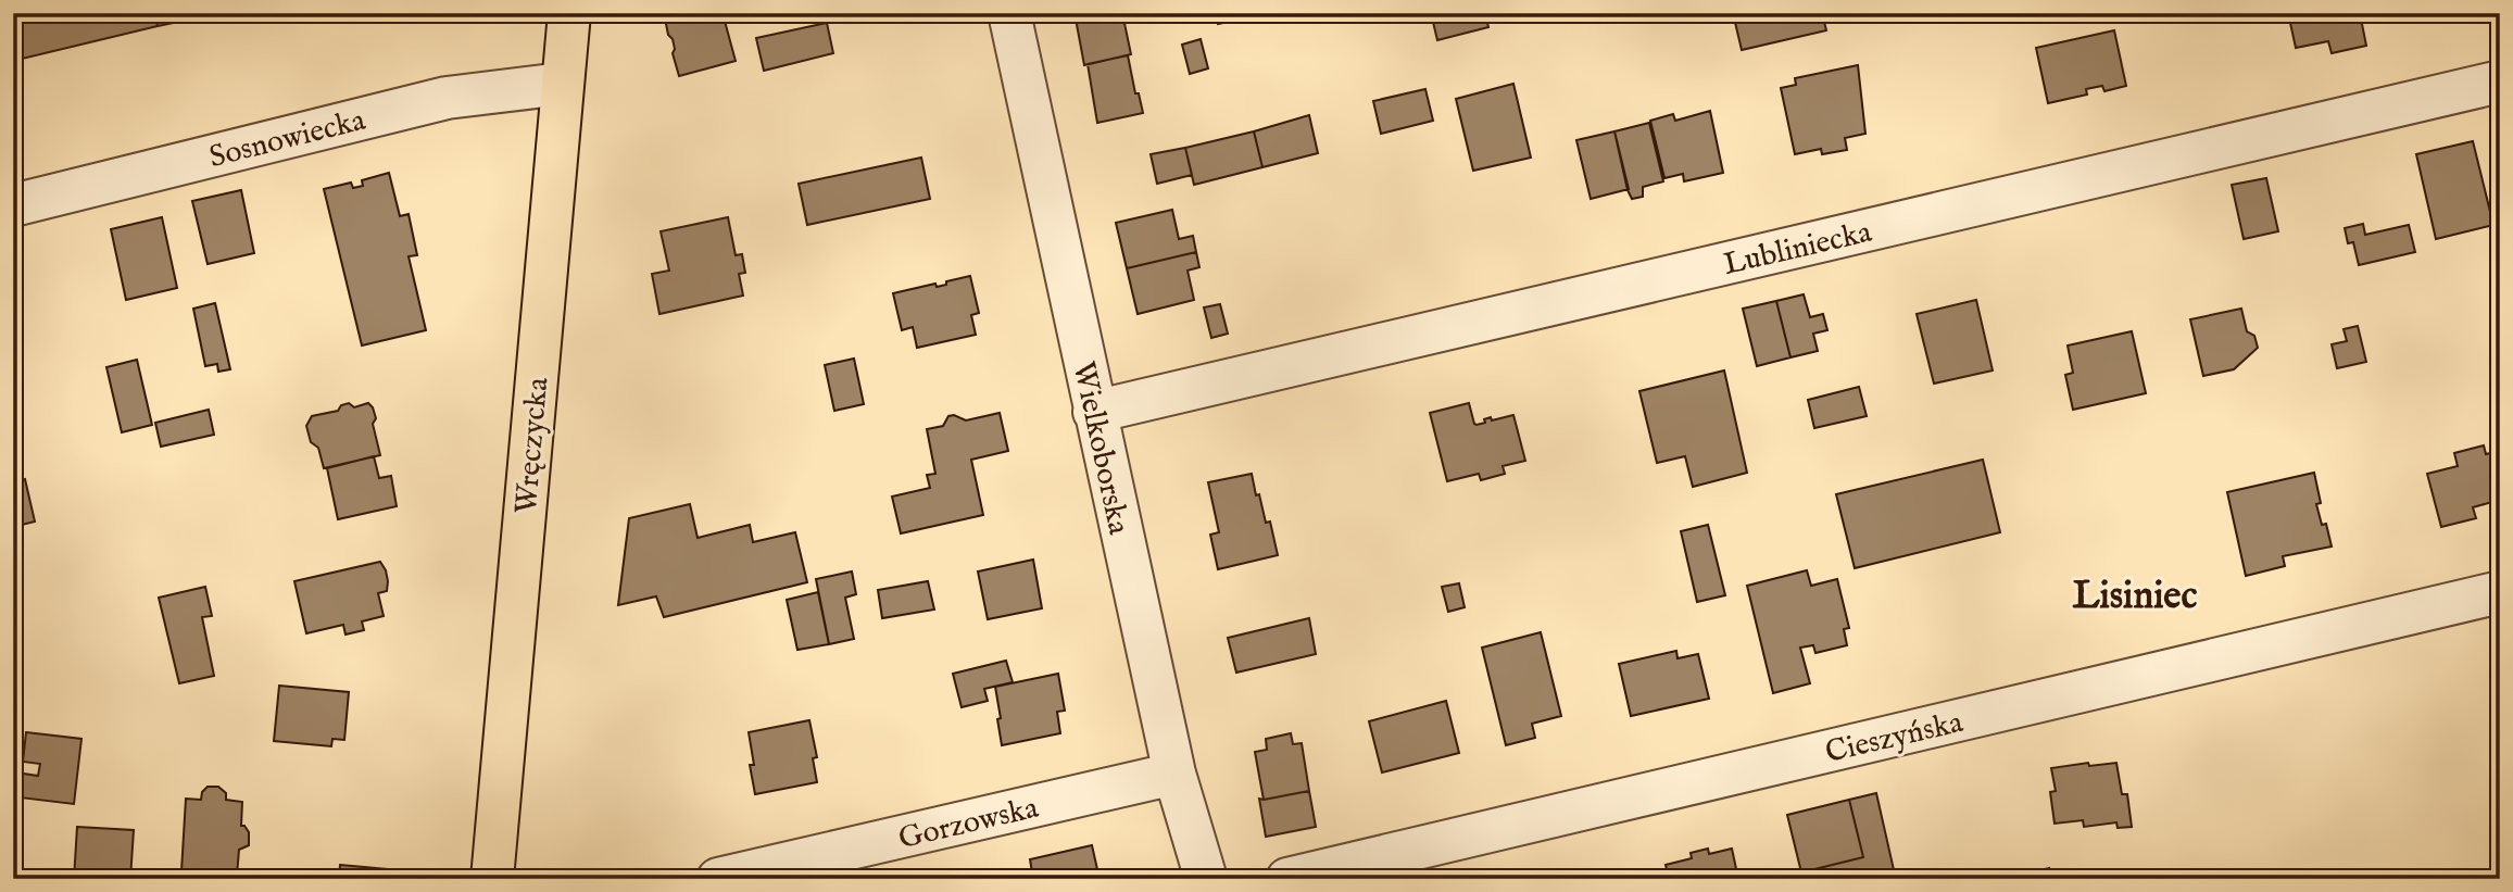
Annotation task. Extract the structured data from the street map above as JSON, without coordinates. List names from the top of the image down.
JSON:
{
  "streets": {
    "main road": ["Wręczycka"],
    "street": [
      "Sosnowiecka",
      "Lubliniecka",
      "Wielkoborska",
      "Cieszyńska",
      "Gorzowska"
    ]
  },
  "crossings": [
    ["Sosnowiecka", "Wręczycka"],
    ["Lubliniecka", "Wielkoborska"],
    ["Wielkoborska", "Gorzowska"]
  ],
  "districts": ["Lisiniec"]
}
